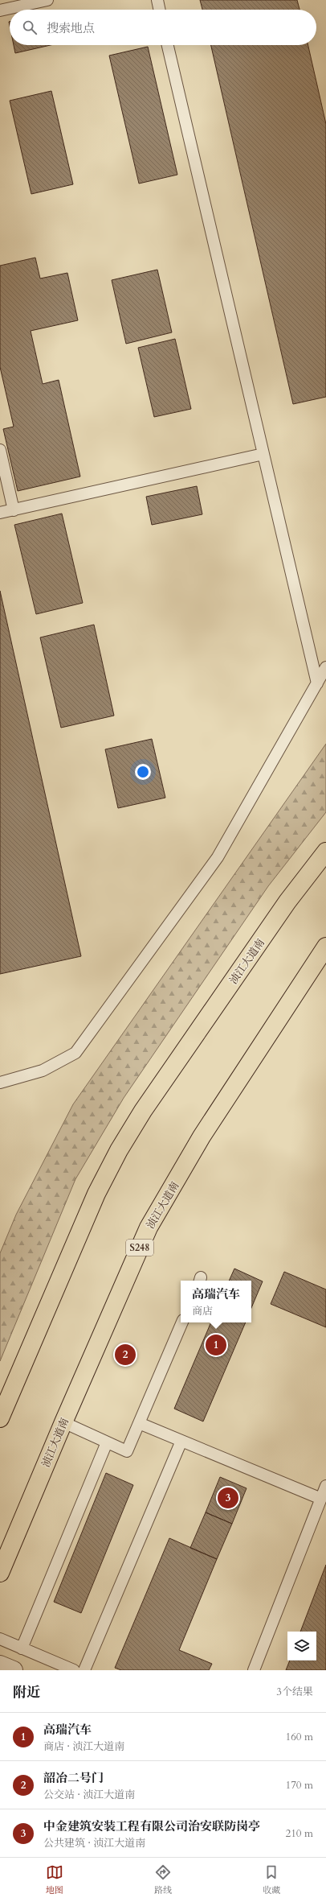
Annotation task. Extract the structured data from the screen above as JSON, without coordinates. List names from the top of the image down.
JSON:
{
  "streets": {
    "main road": ["浈江大道南", "S248"]
  },
  "page": {
    "search": "搜索地点",
    "popup": ["高瑞汽车", "商店"],
    "pins": ["1", "2", "3"],
    "heading": ["附近", "3个结果"],
    "list": [
      {
        "mark": "1",
        "name": "高瑞汽车",
        "note": "商店 · 浈江大道南",
        "value": "160 m"
      },
      {
        "mark": "2",
        "name": "韶冶二号门",
        "note": "公交站 · 浈江大道南",
        "value": "170 m"
      },
      {
        "mark": "3",
        "name": "中金建筑安装工程有限公司治安联防岗亭",
        "note": "公共建筑 · 浈江大道南",
        "value": "210 m"
      }
    ],
    "nav": ["地图", "路线", "收藏"]
  }
}
